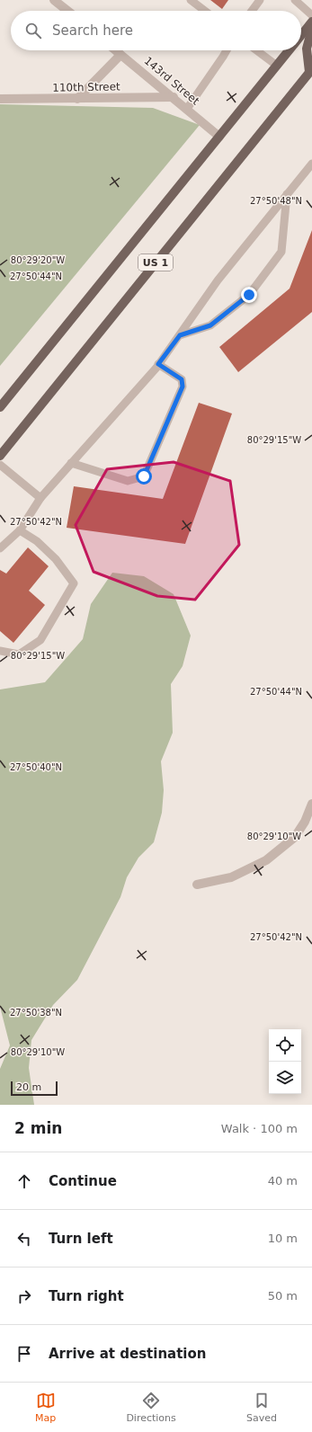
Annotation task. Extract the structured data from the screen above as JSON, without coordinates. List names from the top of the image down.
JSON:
{
  "streets": {
    "main road": ["US 1"],
    "street": ["143rd Street", "110th Street"]
  },
  "crossings": [
    ["143rd Street", "110th Street"],
    ["143rd Street", "US 1"]
  ],
  "scale_bar": "20 m",
  "page": {
    "search": "Search here",
    "scale": "20 m",
    "heading": ["2 min", "Walk · 100 m"],
    "list": [
      ["Continue", "40 m"],
      ["Turn left", "10 m"],
      ["Turn right", "50 m"],
      "Arrive at destination"
    ],
    "nav": ["Map", "Directions", "Saved"]
  },
  "coordinates": [
    "27°50'48\"N",
    "80°29'20\"W",
    "27°50'44\"N",
    "80°29'15\"W",
    "27°50'42\"N",
    "27°50'40\"N",
    "80°29'10\"W",
    "27°50'38\"N"
  ]
}
